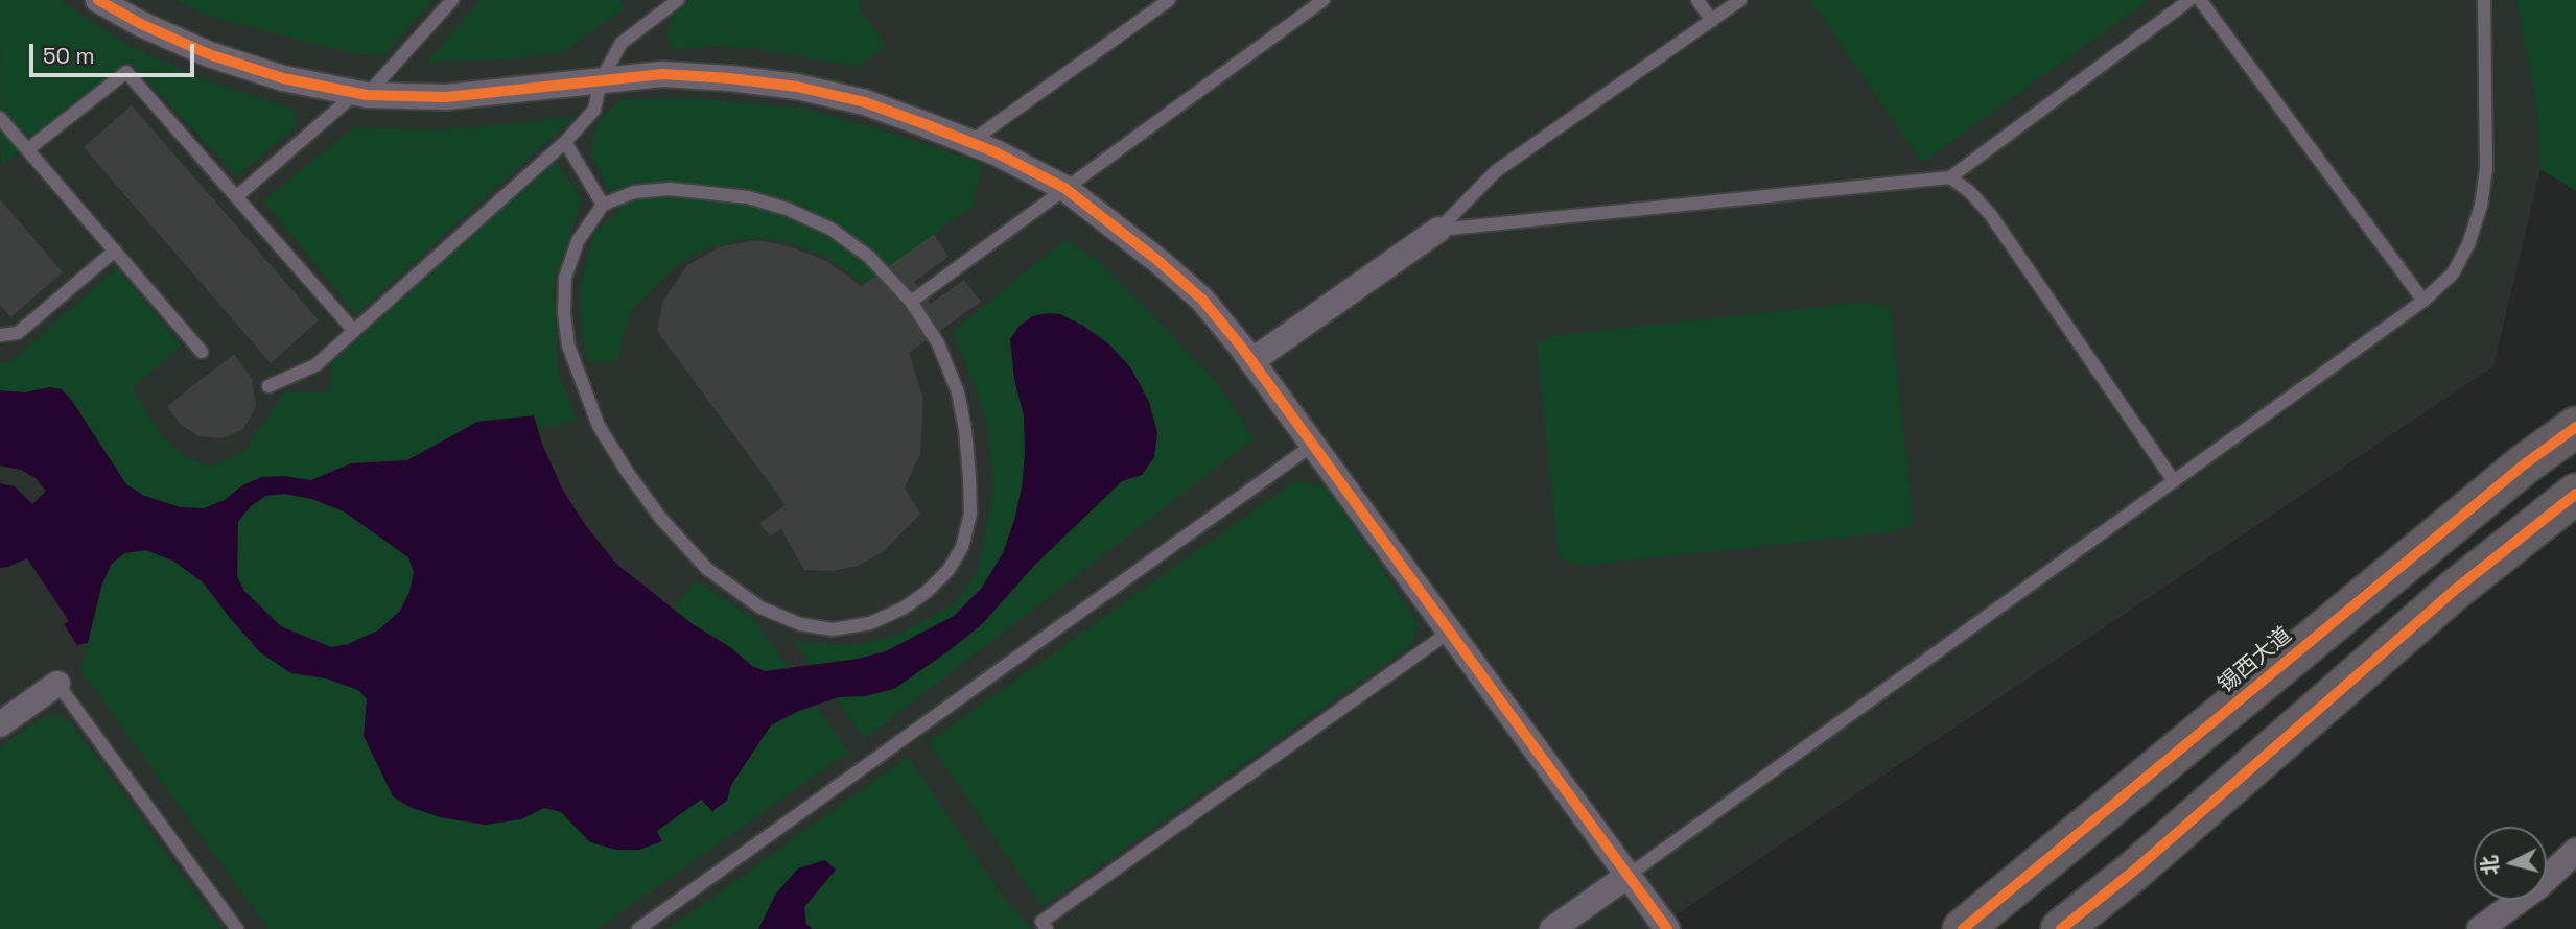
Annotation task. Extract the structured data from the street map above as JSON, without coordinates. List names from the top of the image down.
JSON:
{
  "streets": {
    "main road": ["锡西大道"]
  },
  "scale_bar": "50 m",
  "north": "left"
}
